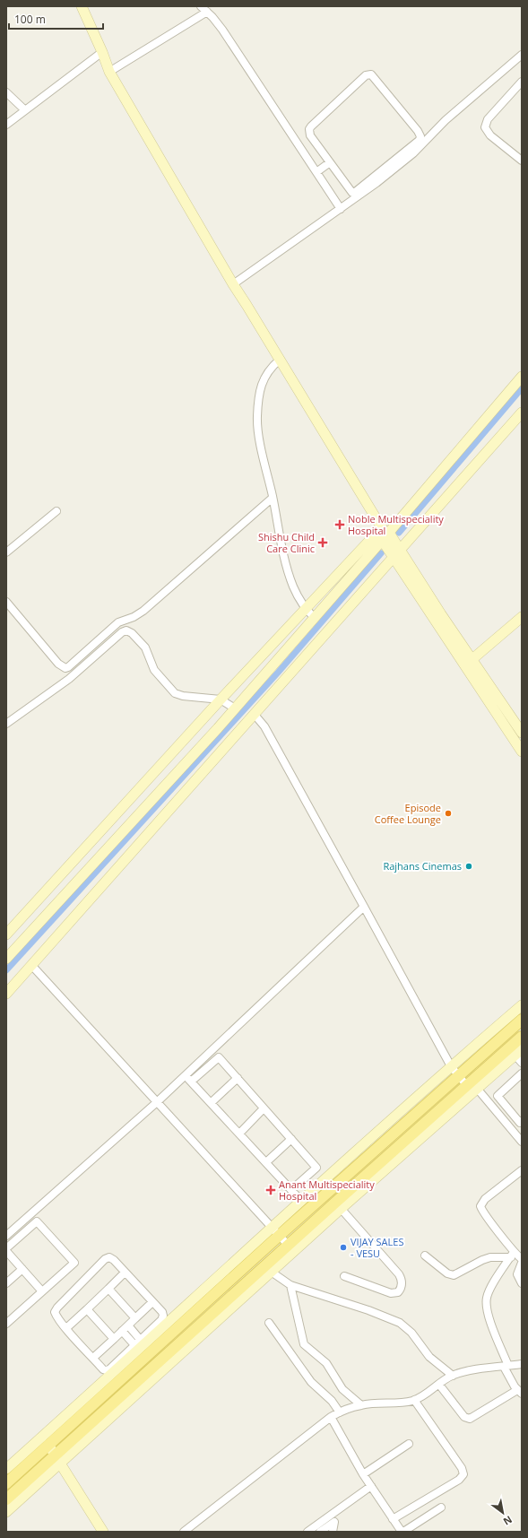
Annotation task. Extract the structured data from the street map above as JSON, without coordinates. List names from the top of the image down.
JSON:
{
  "places": {
    "health": ["Noble Multispeciality Hospital", "Shishu Child Care Clinic", "Anant Multispeciality Hospital"],
    "other": ["Episode Coffee Lounge", "Rajhans Cinemas", "VIJAY SALES - VESU"]
  },
  "scale_bar": "100 m",
  "north": "bottom right"
}
